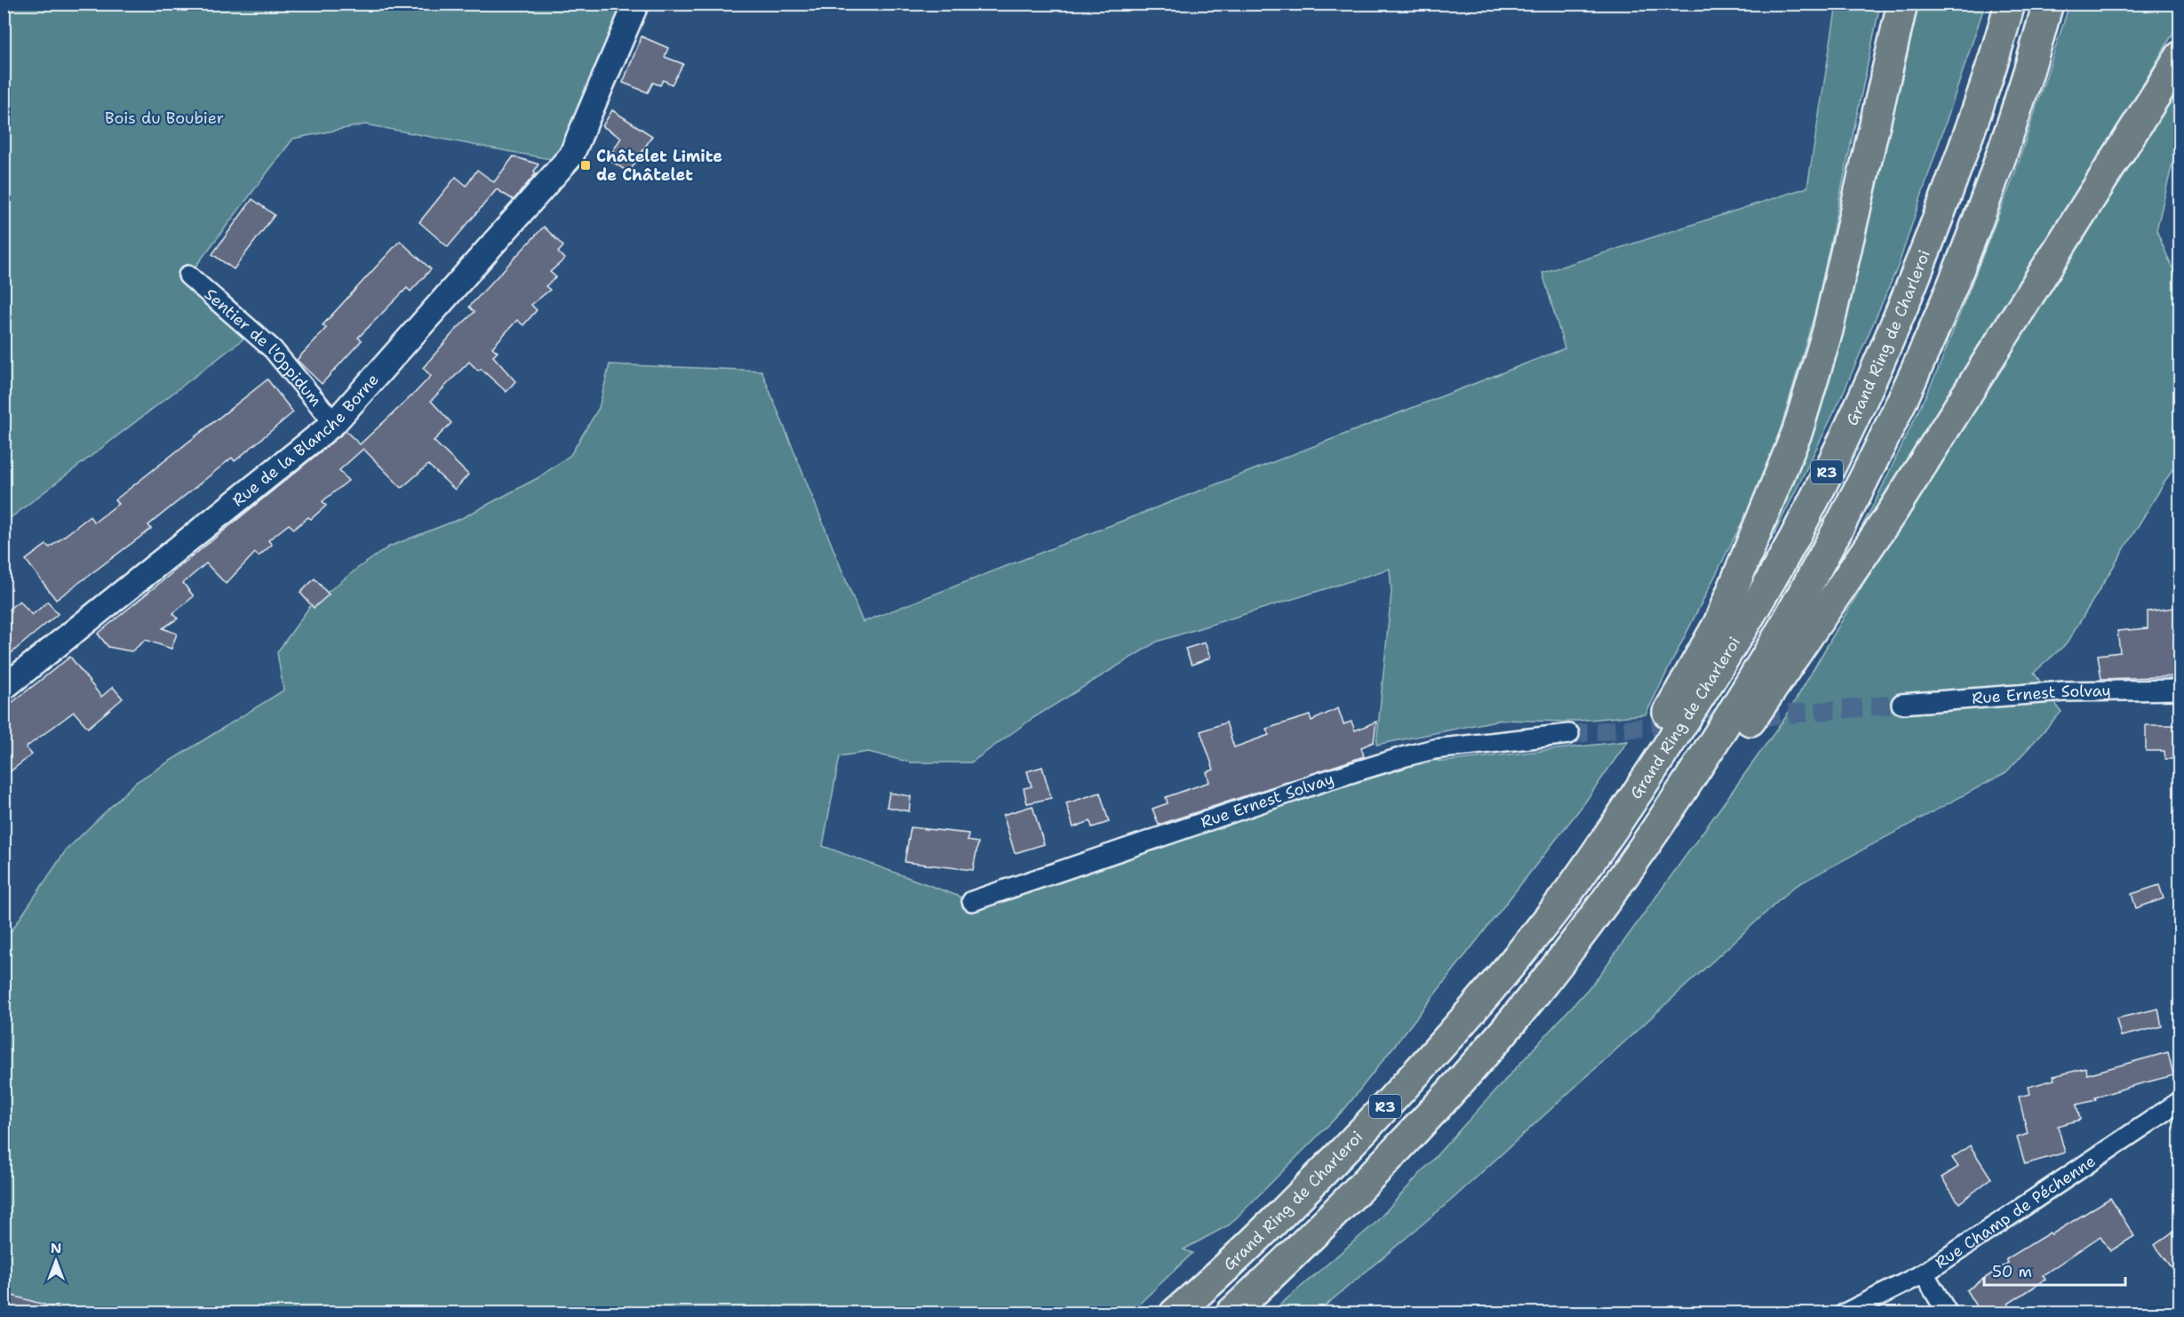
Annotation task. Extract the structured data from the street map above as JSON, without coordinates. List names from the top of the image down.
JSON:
{
  "streets": {
    "highway": ["Grand Ring de Charleroi", "R3"],
    "street": [
      "Sentier de l'Oppidum",
      "Rue de la Blanche Borne",
      "Rue Ernest Solvay",
      "Rue Champ de Péchenne"
    ]
  },
  "crossings": [
    ["Sentier de l'Oppidum", "Rue de la Blanche Borne"]
  ],
  "parks": ["Bois du Boubier"],
  "places": {
    "transit": ["Châtelet Limite de Châtelet"]
  },
  "scale_bar": "50 m",
  "north": "top"
}
